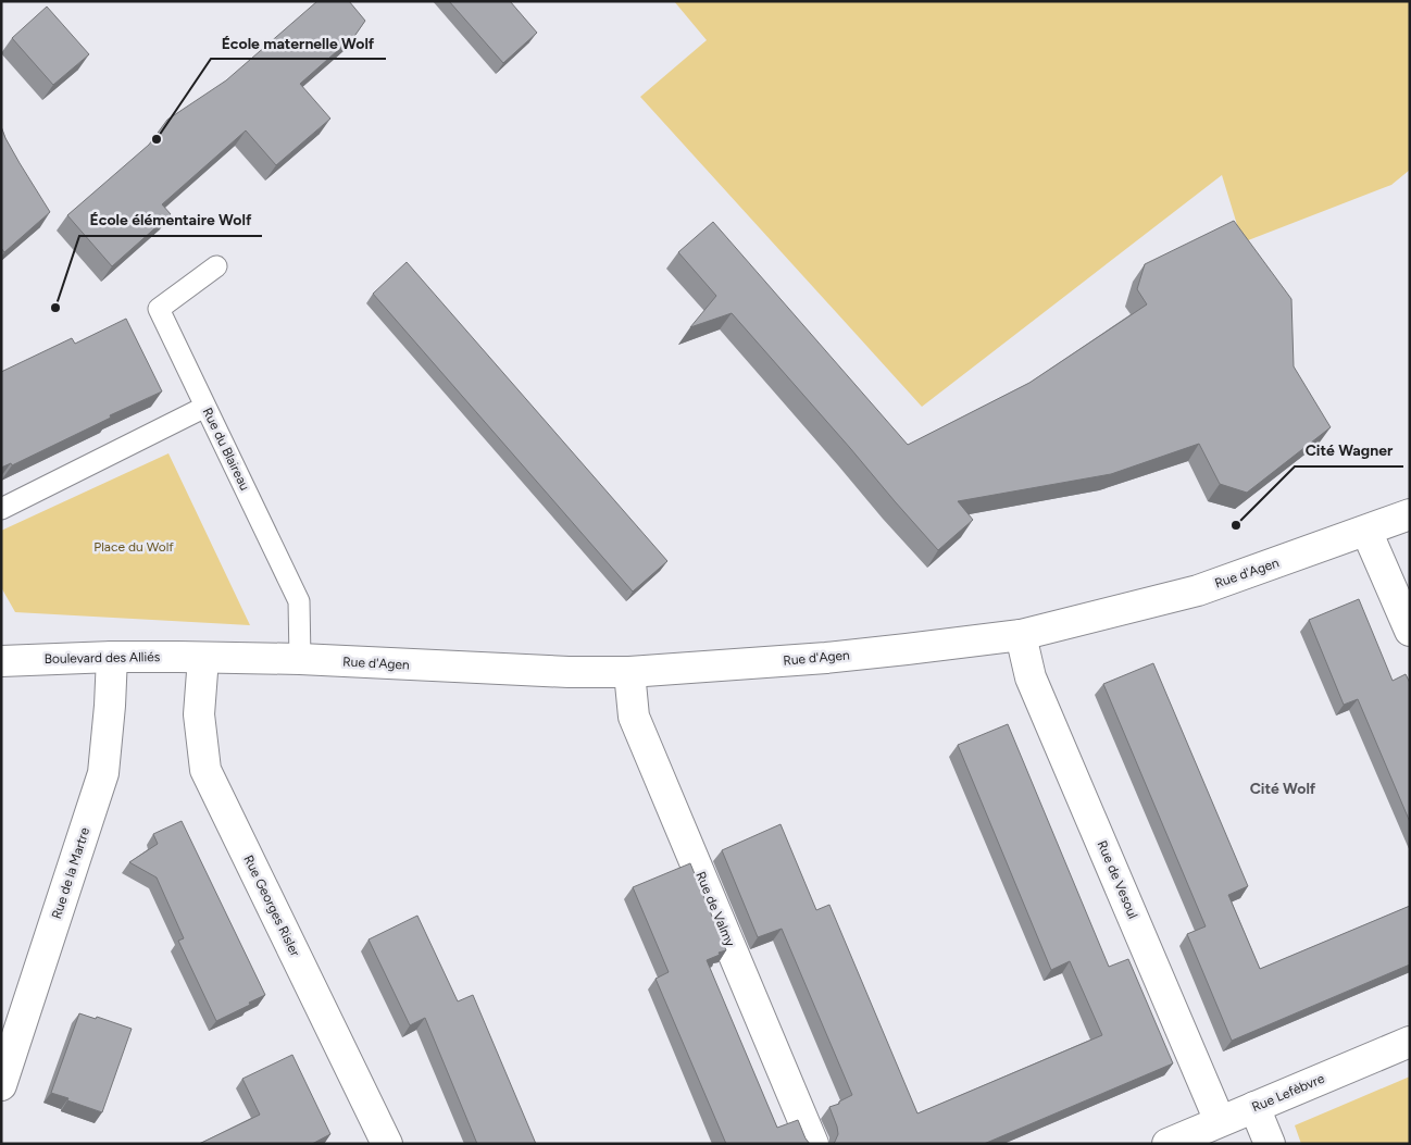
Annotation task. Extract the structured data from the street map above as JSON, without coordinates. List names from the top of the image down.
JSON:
{
  "streets": {
    "street": [
      "Rue d'Agen",
      "Boulevard des Alliés",
      "Rue de la Martre",
      "Rue de Vesoul",
      "Rue Georges Risler",
      "Rue de Valmy",
      "Rue Lefèbvre"
    ],
    "lane": ["Rue du Blaireau"]
  },
  "crossings": [
    ["Rue du Blaireau", "Rue d'Agen"],
    ["Rue d'Agen", "Boulevard des Alliés"],
    ["Rue d'Agen", "Rue de Vesoul"],
    ["Rue d'Agen", "Rue Georges Risler"],
    ["Rue d'Agen", "Rue de Valmy"],
    ["Boulevard des Alliés", "Rue de la Martre"],
    ["Boulevard des Alliés", "Rue Georges Risler"],
    ["Rue de Vesoul", "Rue Lefèbvre"]
  ],
  "districts": ["Cité Wolf"],
  "parks": ["Place du Wolf"],
  "places": ["École maternelle Wolf", "École élémentaire Wolf", "Cité Wagner"]
}
